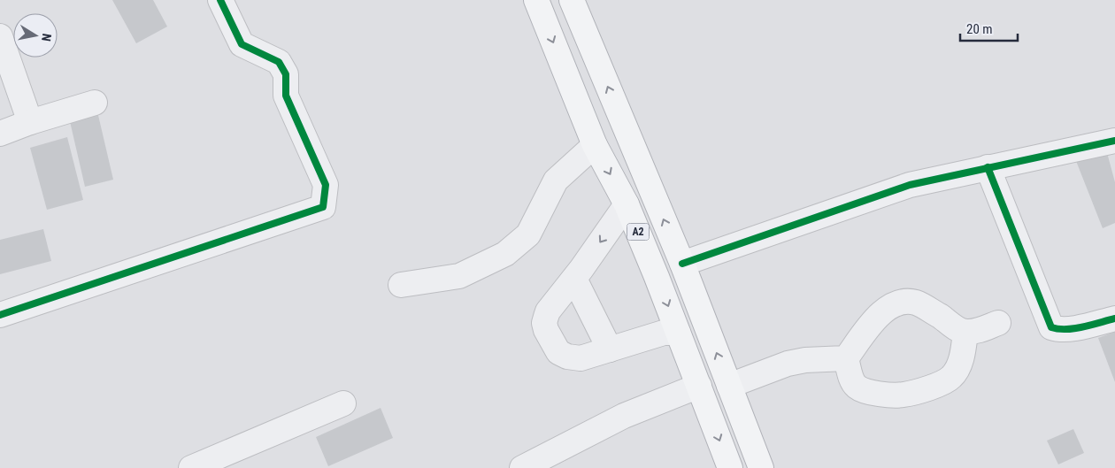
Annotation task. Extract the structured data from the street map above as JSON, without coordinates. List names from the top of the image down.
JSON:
{
  "streets": {
    "highway": ["A2"]
  },
  "scale_bar": "20 m",
  "north": "right"
}
